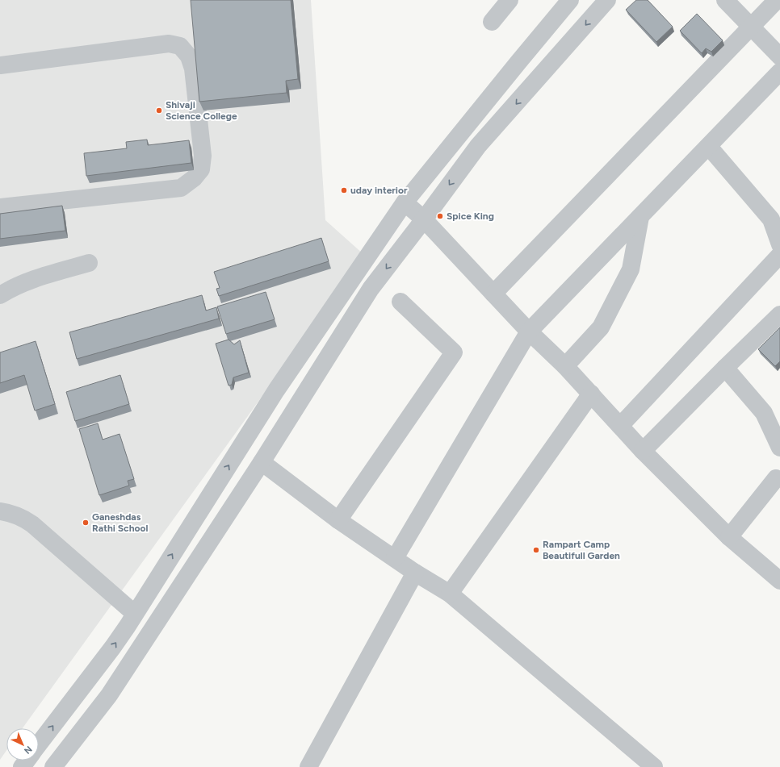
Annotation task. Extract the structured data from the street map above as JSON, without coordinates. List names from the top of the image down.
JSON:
{
  "places": [
    "Shivaji Science College",
    "uday interior",
    "Spice King",
    "Ganeshdas Rathi School",
    "Rampart Camp Beautifull Garden"
  ],
  "north": "bottom right"
}
